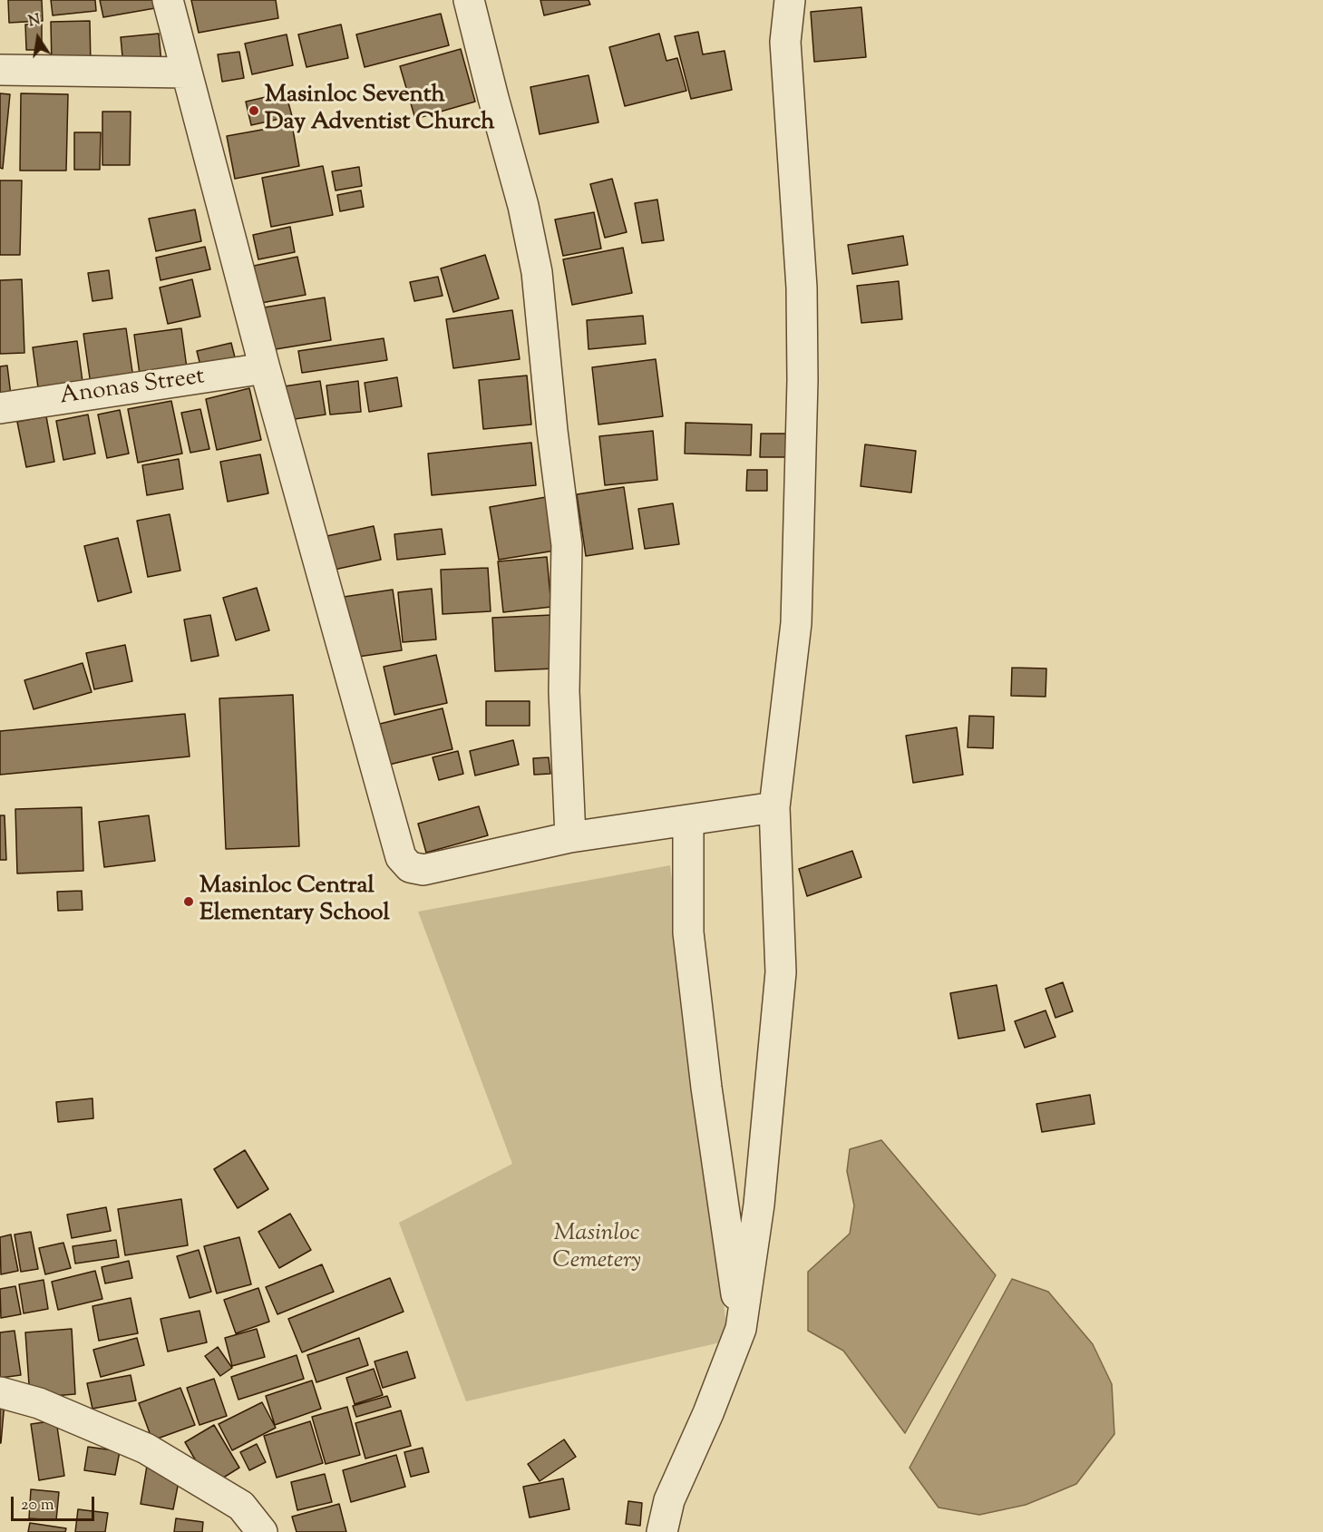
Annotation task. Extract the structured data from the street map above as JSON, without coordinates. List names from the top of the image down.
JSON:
{
  "streets": {
    "street": ["Anonas Street"]
  },
  "parks": ["Masinloc Cemetery"],
  "places": ["Masinloc Seventh Day Adventist Church", "Masinloc Central Elementary School"],
  "scale_bar": "20 m",
  "north": "top"
}
